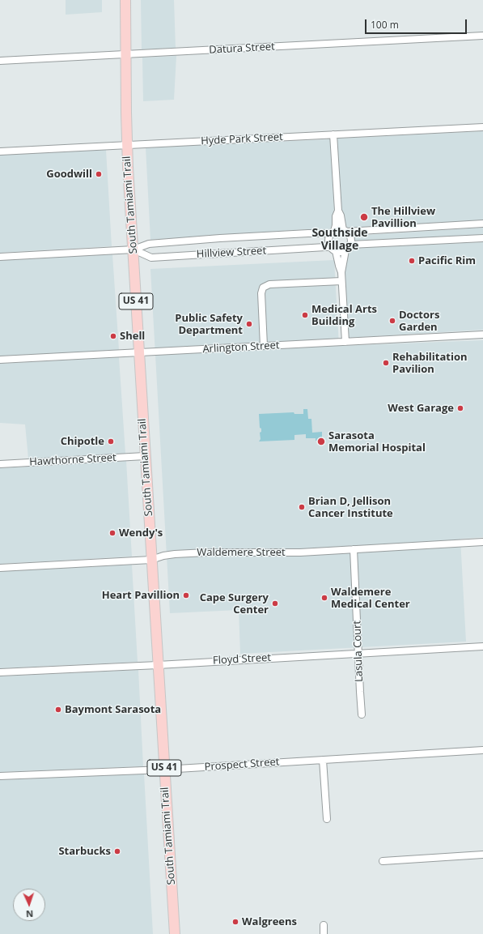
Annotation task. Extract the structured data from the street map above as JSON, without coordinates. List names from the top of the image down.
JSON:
{
  "streets": {
    "main road": ["South Tamiami Trail", "US 41"],
    "street": [
      "Datura Street",
      "Hyde Park Street",
      "Hillview Street",
      "Arlington Street",
      "Hawthorne Street",
      "Waldemere Street",
      "Lasula Court",
      "Floyd Street",
      "Prospect Street"
    ]
  },
  "crossings": [
    ["Datura Street", "South Tamiami Trail"],
    ["Hyde Park Street", "South Tamiami Trail"],
    ["South Tamiami Trail", "Hillview Street"],
    ["South Tamiami Trail", "Arlington Street"],
    ["South Tamiami Trail", "Hawthorne Street"],
    ["South Tamiami Trail", "Waldemere Street"],
    ["South Tamiami Trail", "Floyd Street"],
    ["South Tamiami Trail", "Prospect Street"],
    ["Waldemere Street", "Lasula Court"],
    ["Lasula Court", "Floyd Street"]
  ],
  "districts": ["Southside Village"],
  "places": [
    "Goodwill",
    "The Hillview Pavillion",
    "Pacific Rim",
    "Medical Arts Building",
    "Doctors Garden",
    "Public Safety Department",
    "Shell",
    "Rehabilitation Pavilion",
    "West Garage",
    "Chipotle",
    "Sarasota Memorial Hospital",
    "Brian D, Jellison Cancer Institute",
    "Wendy's",
    "Heart Pavillion",
    "Waldemere Medical Center",
    "Cape Surgery Center",
    "Baymont Sarasota",
    "Starbucks",
    "Walgreens"
  ],
  "scale_bar": "100 m",
  "north": "bottom"
}
